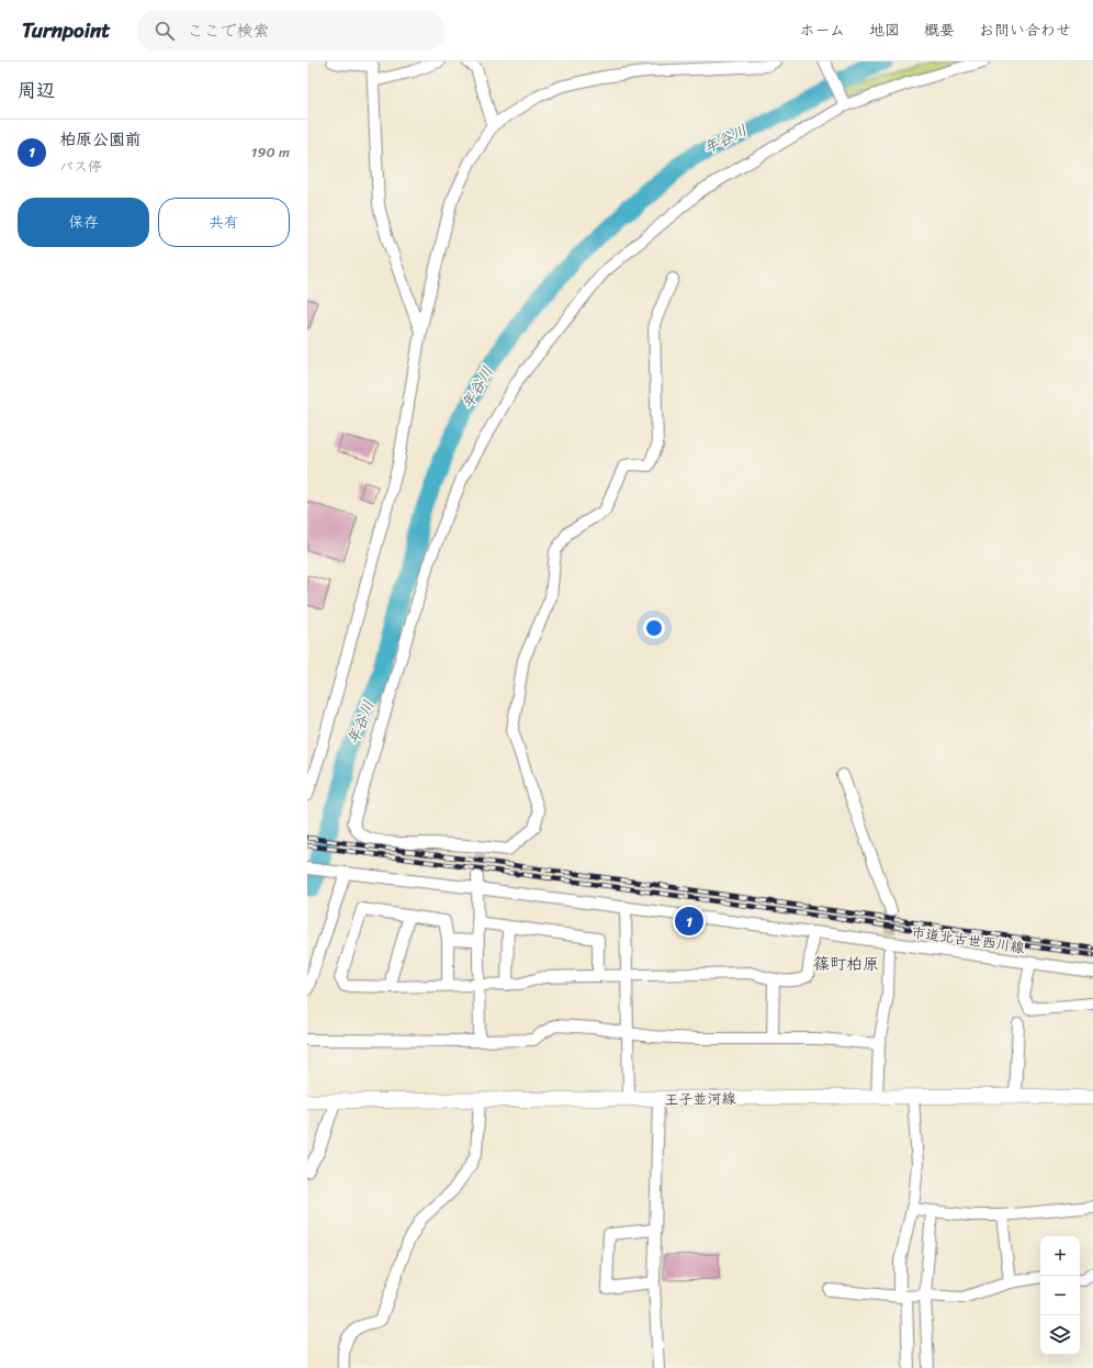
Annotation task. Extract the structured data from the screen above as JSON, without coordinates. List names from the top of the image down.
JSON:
{
  "streets": {
    "main road": ["王子並河線"],
    "street": ["市道北古世西川線"]
  },
  "districts": ["篠町柏原"],
  "water": ["年谷川"],
  "page": {
    "header": "Turnpoint",
    "search": "ここで検索",
    "nav": [
      "ホーム",
      "地図",
      "概要",
      "お問い合わせ"
    ],
    "heading": "周辺",
    "list": [
      {
        "mark": "1",
        "name": "柏原公園前",
        "note": "バス停",
        "value": "190 m"
      }
    ],
    "buttons": ["保存", "共有"],
    "pins": "1",
    "map_buttons": ["+", "−"]
  }
}
